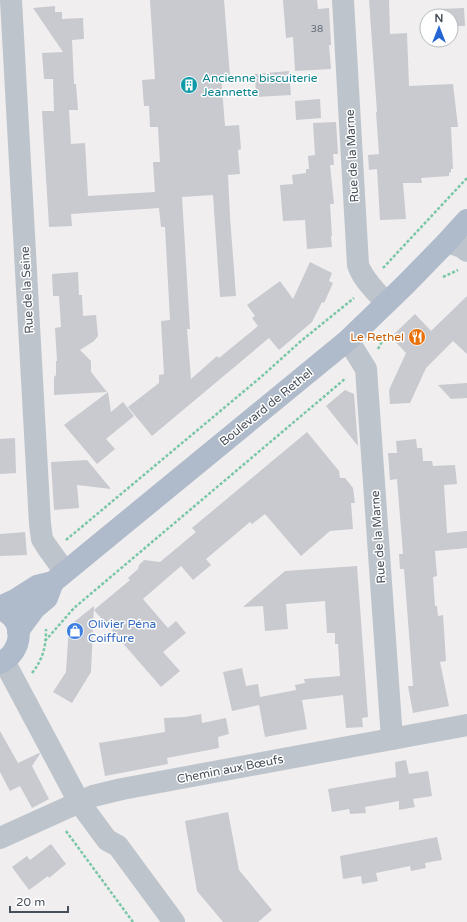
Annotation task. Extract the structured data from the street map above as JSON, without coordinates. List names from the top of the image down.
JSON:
{
  "streets": {
    "main road": ["Boulevard de Rethel"],
    "street": ["Rue de la Marne", "Rue de la Seine", "Chemin aux Bœufs"]
  },
  "crossings": [
    ["Rue de la Marne", "Boulevard de Rethel"],
    ["Rue de la Marne", "Chemin aux Bœufs"],
    ["Rue de la Seine", "Boulevard de Rethel"]
  ],
  "places": {
    "building": ["Ancienne biscuiterie Jeannette"],
    "restaurant": ["Le Rethel"],
    "shop": ["Olivier Péna Coiffure"]
  },
  "house_numbers": ["38"],
  "scale_bar": "20 m",
  "north": "top"
}
